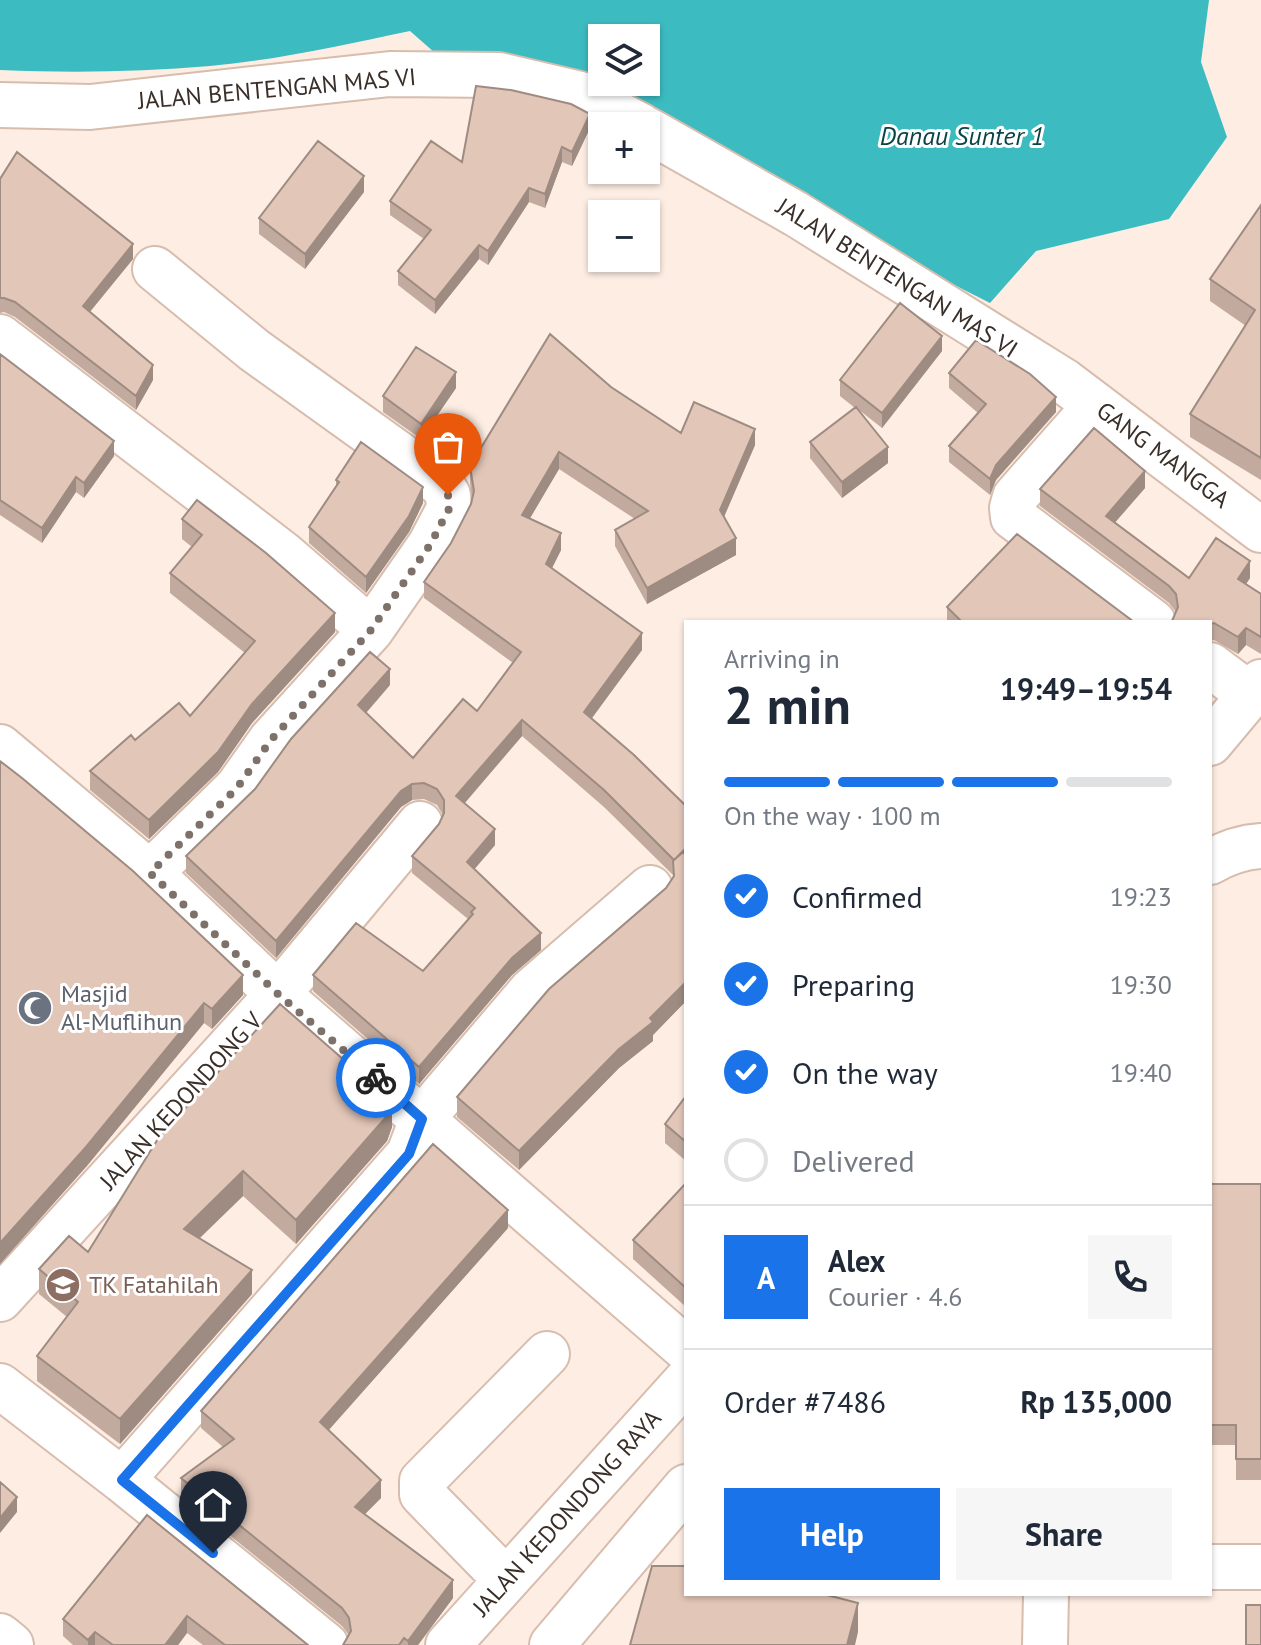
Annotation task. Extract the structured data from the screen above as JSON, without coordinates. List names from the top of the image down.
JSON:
{
  "streets": {
    "street": [
      "JALAN BENTENGAN MAS VI",
      "GANG MANGGA",
      "JALAN KEDONDONG V",
      "JALAN KEDONDONG RAYA"
    ]
  },
  "crossings": [
    ["JALAN BENTENGAN MAS VI", "GANG MANGGA"]
  ],
  "water": ["Danau Sunter 1"],
  "places": {
    "mosque": ["Masjid Al-Muflihun"],
    "school or university": ["TK Fatahilah"]
  },
  "page": {
    "map_buttons": ["+", "−"],
    "heading": ["2 min", "Arriving in", "19:49–19:54"],
    "panel": [
      "Alex",
      "Courier · 4.6",
      "Order #7486",
      "Rp 135,000"
    ],
    "bar": "On the way · 100 m",
    "list": [
      ["Confirmed", "19:23"],
      ["Preparing", "19:30"],
      ["On the way", "19:40"],
      "Delivered"
    ],
    "round": "A",
    "buttons": ["Help", "Share"]
  }
}
